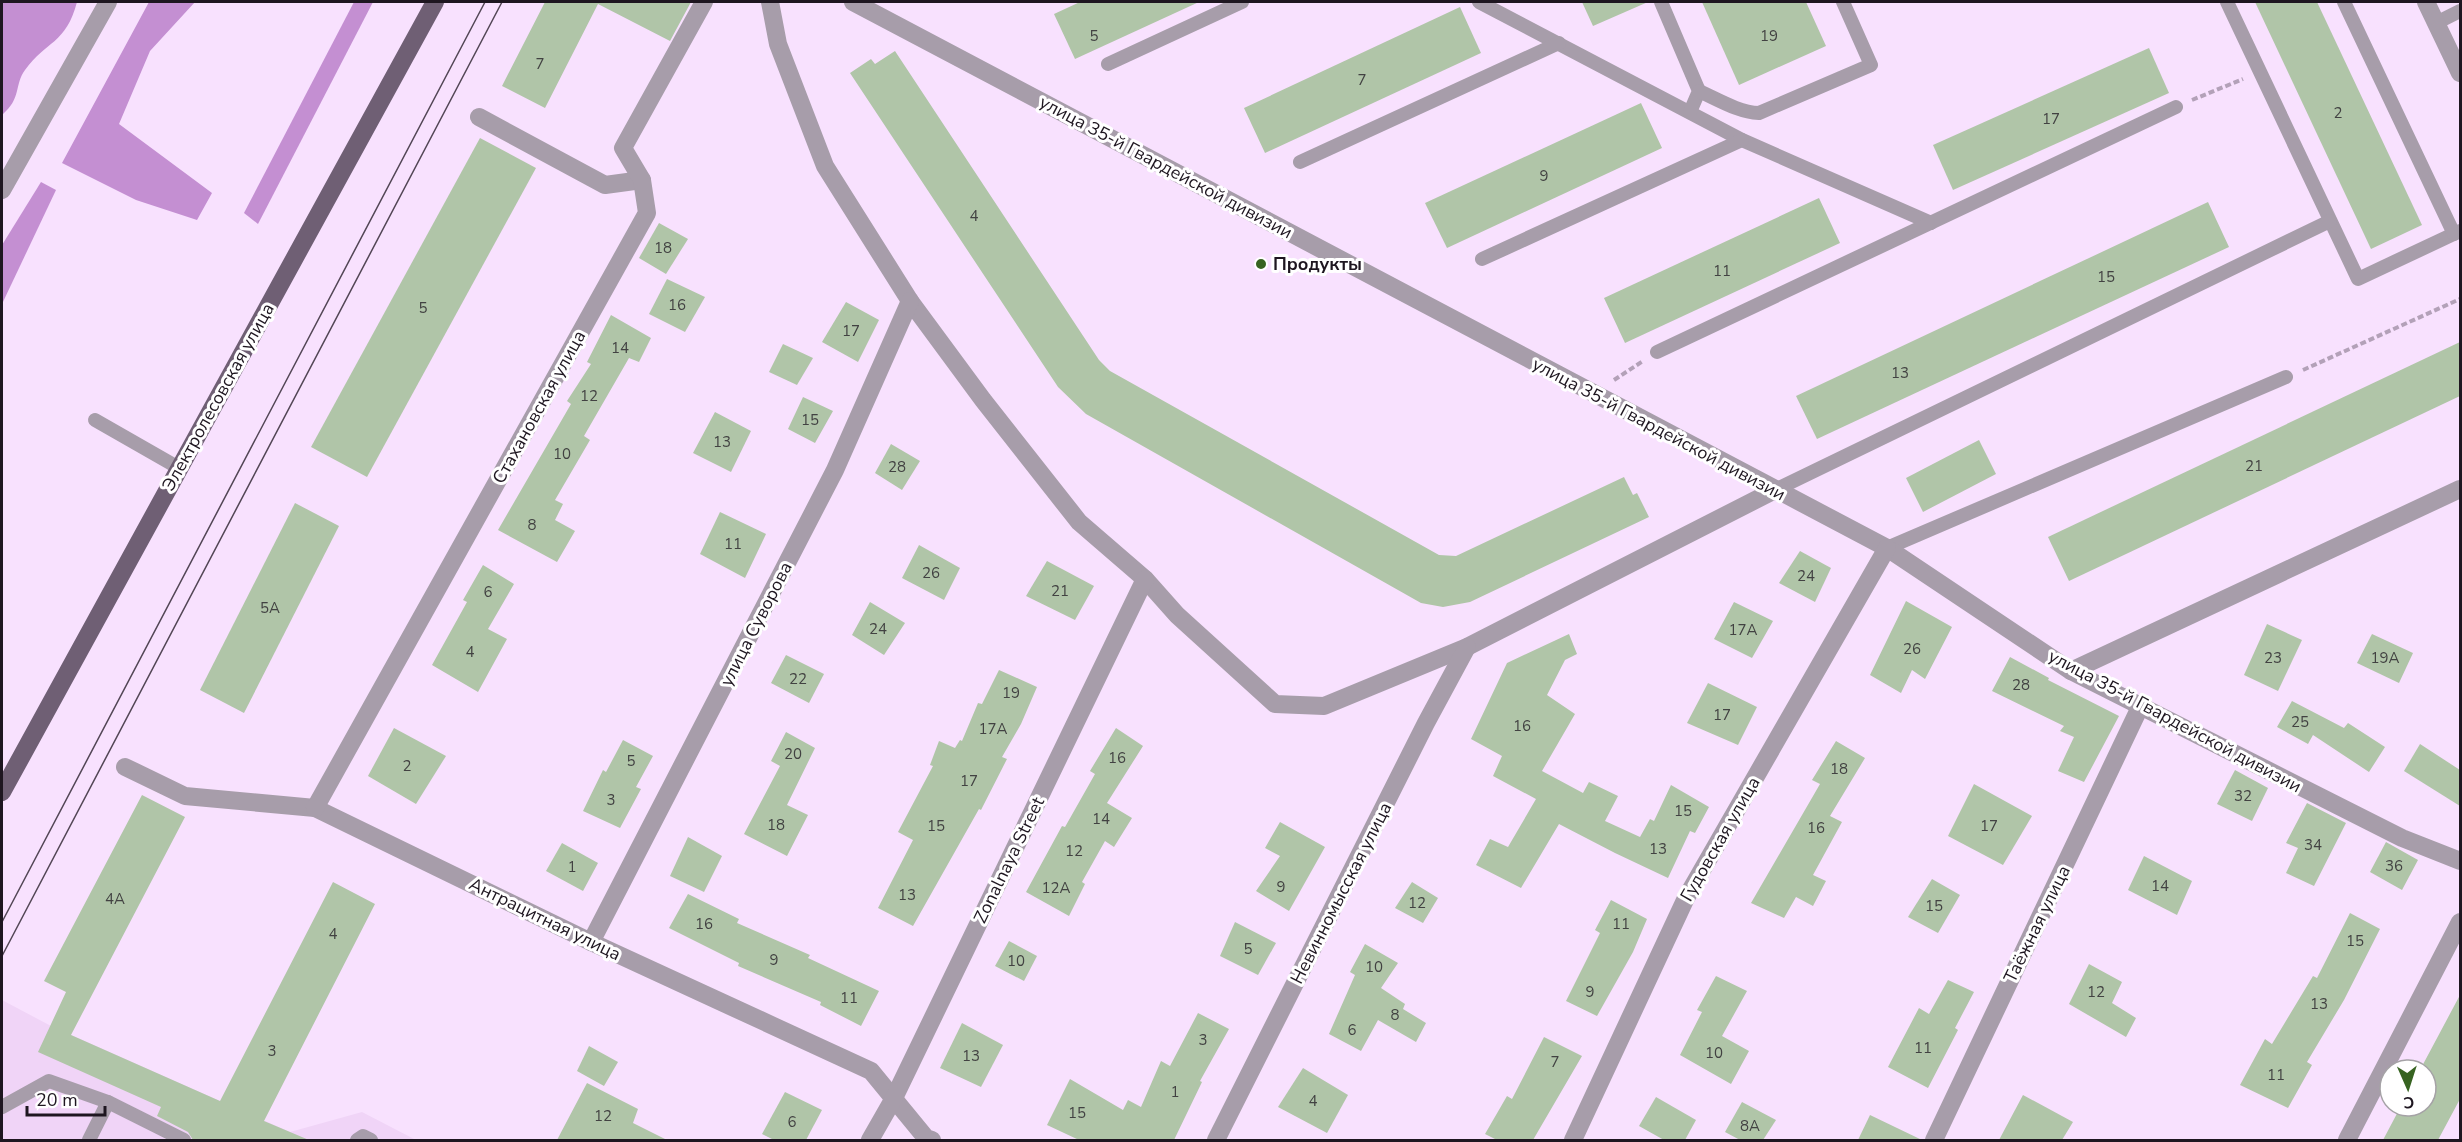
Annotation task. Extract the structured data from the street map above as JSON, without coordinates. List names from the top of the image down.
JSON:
{
  "streets": {
    "main road": ["Электролесовская улица"],
    "street": [
      "улица 35-й Гвардейской дивизии",
      "Стахановская улица",
      "улица Суворова",
      "Гудовская улица",
      "Zonalnaya Street",
      "Невинномысская улица",
      "Антрацитная улица",
      "Таёжная улица"
    ]
  },
  "crossings": [
    ["улица 35-й Гвардейской дивизии", "Гудовская улица"],
    ["улица 35-й Гвардейской дивизии", "Таёжная улица"],
    ["Стахановская улица", "Антрацитная улица"],
    ["улица Суворова", "Антрацитная улица"],
    ["Zonalnaya Street", "Антрацитная улица"]
  ],
  "places": ["Продукты"],
  "house_numbers": [
    "5",
    "19",
    "7",
    "7",
    "2",
    "17",
    "9",
    "4",
    "18",
    "11",
    "15",
    "16",
    "5",
    "17",
    "14",
    "13",
    "12",
    "15",
    "13",
    "10",
    "21",
    "28",
    "8",
    "11",
    "26",
    "24",
    "21",
    "6",
    "5А",
    "24",
    "17А",
    "26",
    "4",
    "23",
    "19А",
    "22",
    "28",
    "19",
    "17",
    "25",
    "16",
    "17А",
    "20",
    "16",
    "5",
    "2",
    "18",
    "17",
    "32",
    "3",
    "15",
    "14",
    "18",
    "15",
    "17",
    "16",
    "34",
    "13",
    "12",
    "36",
    "1",
    "14",
    "9",
    "12А",
    "13",
    "4А",
    "12",
    "15",
    "16",
    "11",
    "4",
    "15",
    "5",
    "9",
    "10",
    "10",
    "9",
    "12",
    "11",
    "13",
    "8",
    "6",
    "3",
    "11",
    "3",
    "10",
    "13",
    "7",
    "11",
    "1",
    "4",
    "15",
    "12",
    "6",
    "8А"
  ],
  "scale_bar": "20 m",
  "north": "bottom"
}
